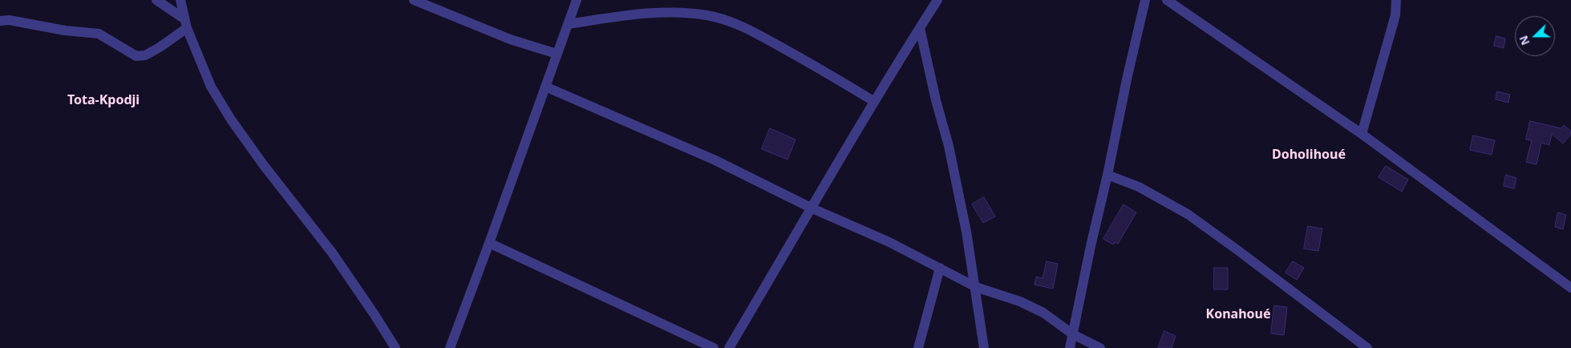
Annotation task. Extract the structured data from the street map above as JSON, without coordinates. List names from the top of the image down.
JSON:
{
  "districts": ["Tota-Kpodji", "Doholihoué", "Konahoué"],
  "north": "left"
}
